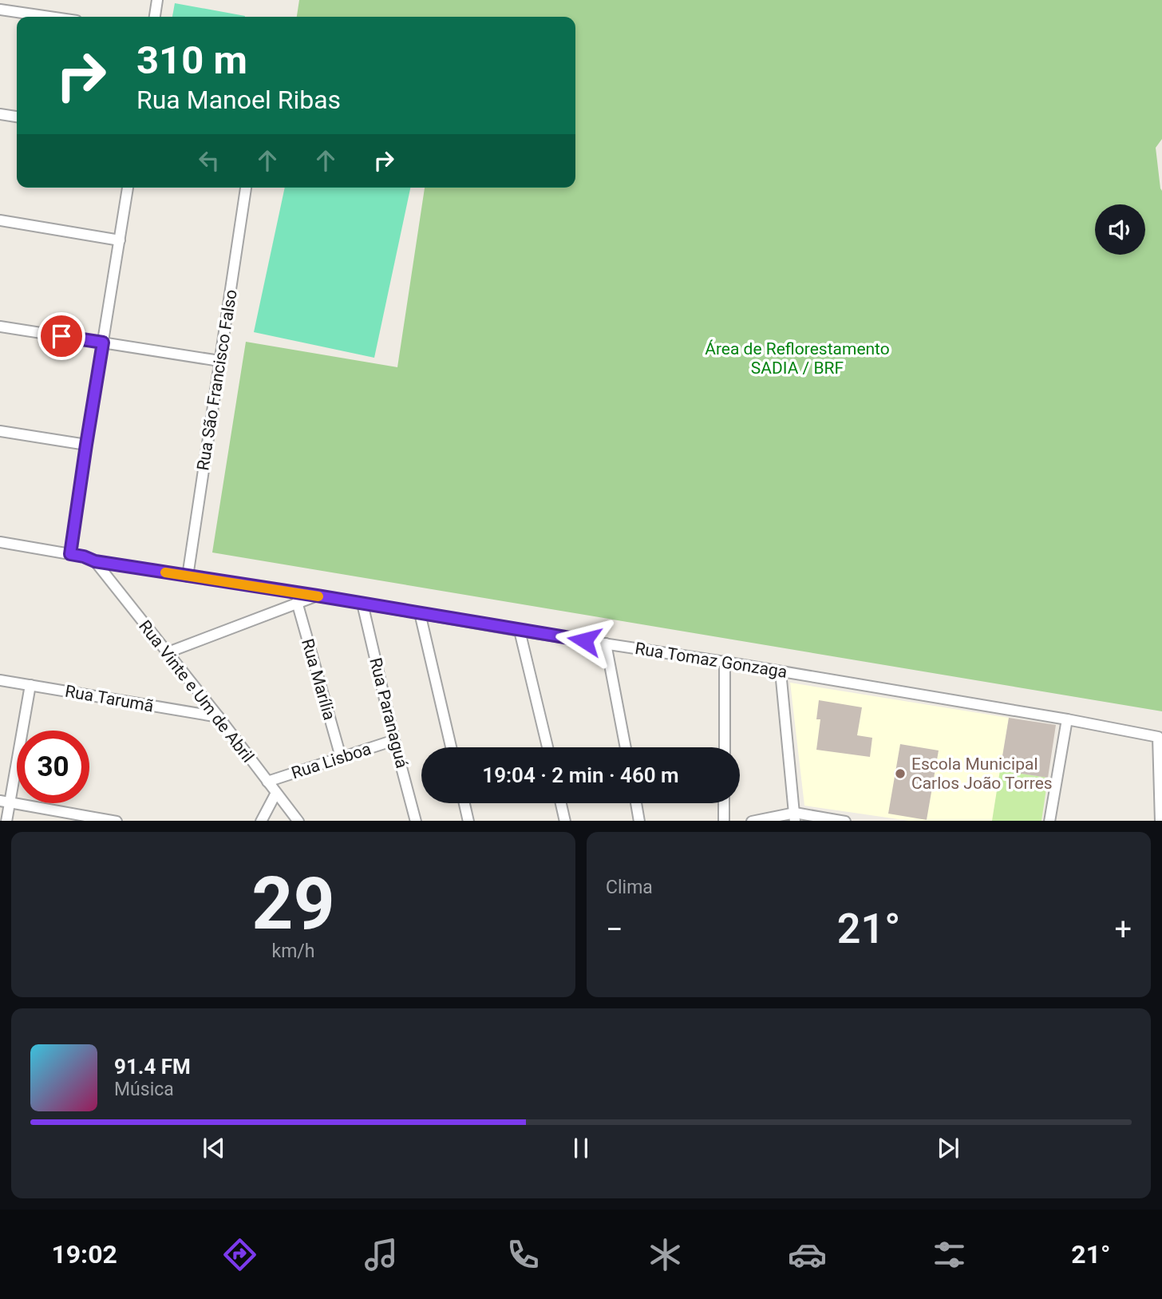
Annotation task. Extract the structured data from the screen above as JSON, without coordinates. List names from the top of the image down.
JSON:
{
  "streets": {
    "street": [
      "Rua São Francisco Falso",
      "Rua Tomaz Gonzaga",
      "Rua Marília",
      "Rua Vinte e Um de Abril",
      "Rua Tarumã",
      "Rua Paranaguá",
      "Rua Lisboa"
    ]
  },
  "crossings": [
    ["Rua São Francisco Falso", "Rua Tomaz Gonzaga"],
    ["Rua Tomaz Gonzaga", "Rua Vinte e Um de Abril"],
    ["Rua Tomaz Gonzaga", "Rua Paranaguá"],
    ["Rua Marília", "Rua Lisboa"],
    ["Rua Vinte e Um de Abril", "Rua Tarumã"],
    ["Rua Vinte e Um de Abril", "Rua Lisboa"],
    ["Rua Paranaguá", "Rua Lisboa"]
  ],
  "parks": ["Área de Reflorestamento SADIA / BRF"],
  "places": ["Escola Municipal Carlos João Torres"],
  "page": {
    "turn": ["310 m", "Rua Manoel Ribas"],
    "limit": "30",
    "trip": "19:04 · 2 min · 460 m",
    "tile": [
      ["29", "km/h"],
      "Clima"
    ],
    "heat": ["−", "21°", "+"],
    "song": ["91.4 FM", "Música"],
    "tabs": ["19:02", "21°"]
  }
}
